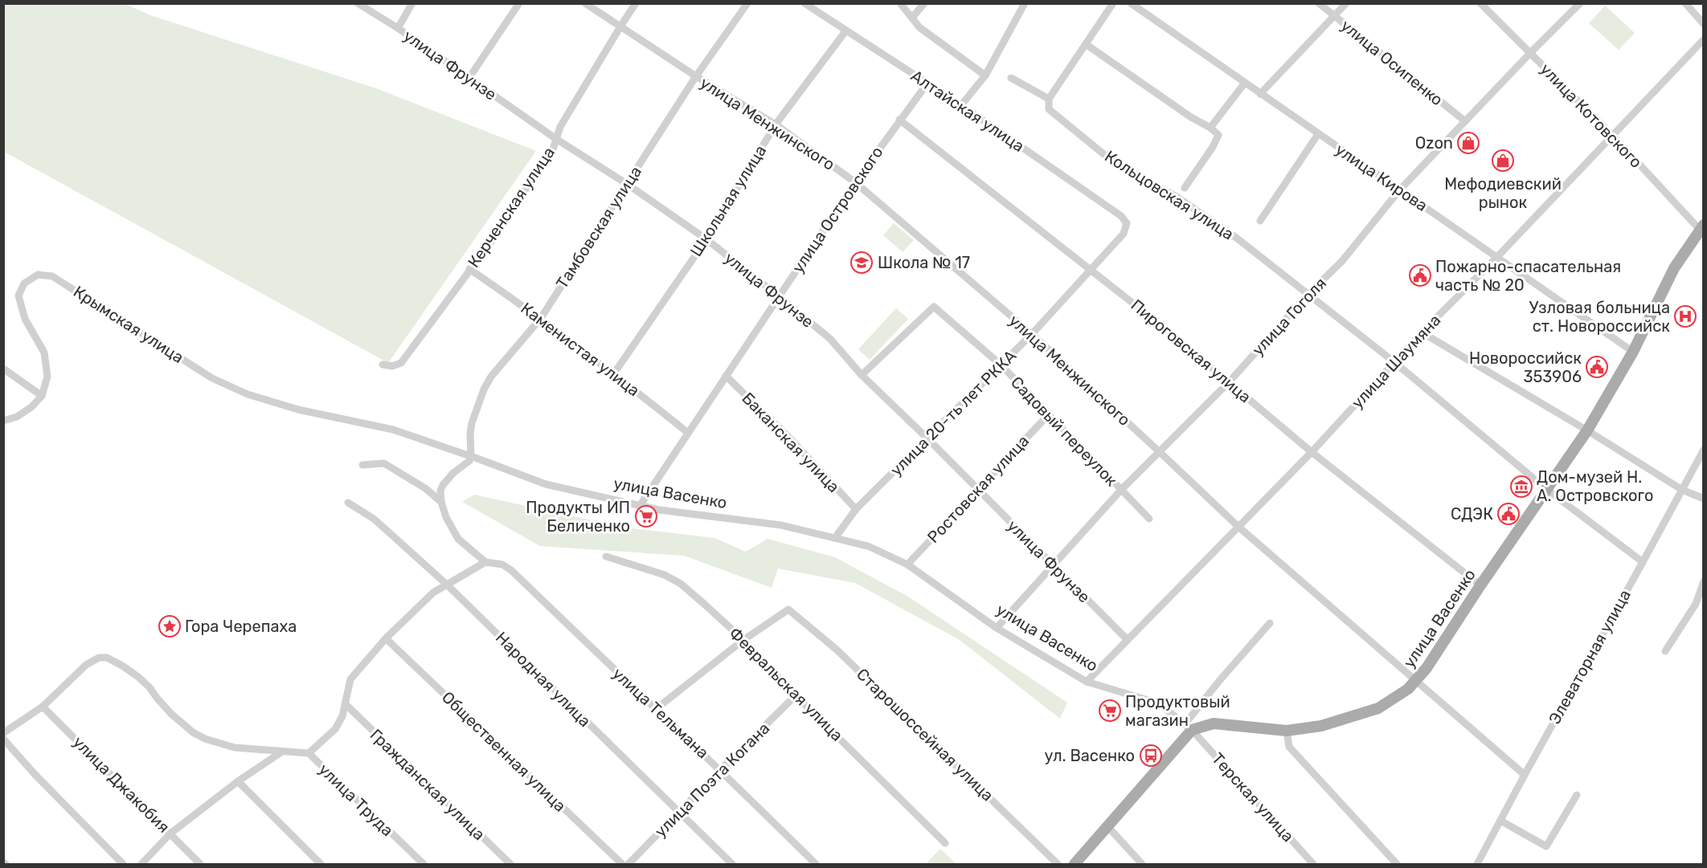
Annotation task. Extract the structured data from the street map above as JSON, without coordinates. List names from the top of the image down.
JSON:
{
  "streets": {
    "main road": ["улица Васенко"],
    "street": [
      "улица Осипенко",
      "улица Фрунзе",
      "Алтайская улица",
      "улица Котовского",
      "улица Менжинского",
      "улица Кирова",
      "Кольцовская улица",
      "Школьная улица",
      "Керченская улица",
      "улица Островского",
      "Тамбовская улица",
      "улица Гоголя",
      "Крымская улица",
      "Каменистая улица",
      "Пироговская улица",
      "улица Шаумяна",
      "улица 20-ть лет РККА",
      "Садовый переулок",
      "Баканская улица",
      "Ростовская улица",
      "Элеваторная улица",
      "Народная улица",
      "Февральская улица",
      "улица Тельмана",
      "Старошоссейная улица",
      "Общественная улица",
      "улица Поэта Когана",
      "улица Джакобия",
      "Гражданская улица",
      "Терская улица",
      "улица Труда"
    ]
  },
  "crossings": [
    ["улица Осипенко", "улица Гоголя"],
    ["улица Фрунзе", "Школьная улица"],
    ["улица Фрунзе", "Керченская улица"],
    ["улица Фрунзе", "улица Островского"],
    ["улица Фрунзе", "Тамбовская улица"],
    ["улица Фрунзе", "улица Гоголя"],
    ["улица Фрунзе", "улица Шаумяна"],
    ["улица Фрунзе", "улица 20-ть лет РККА"],
    ["улица Фрунзе", "Садовый переулок"],
    ["улица Фрунзе", "Ростовская улица"],
    ["Алтайская улица", "Школьная улица"],
    ["Алтайская улица", "улица Островского"],
    ["Алтайская улица", "улица 20-ть лет РККА"],
    ["улица Котовского", "улица Гоголя"],
    ["улица Котовского", "улица Шаумяна"],
    ["улица Котовского", "улица Васенко"],
    ["улица Менжинского", "Школьная улица"],
    ["улица Менжинского", "Керченская улица"],
    ["улица Менжинского", "улица Островского"],
    ["улица Менжинского", "Тамбовская улица"],
    ["улица Менжинского", "улица Гоголя"],
    ["улица Менжинского", "улица Шаумяна"],
    ["улица Менжинского", "улица 20-ть лет РККА"],
    ["улица Менжинского", "улица Васенко"],
    ["улица Менжинского", "Элеваторная улица"],
    ["улица Кирова", "улица Гоголя"],
    ["улица Кирова", "улица Шаумяна"],
    ["улица Кирова", "улица Васенко"],
    ["Кольцовская улица", "улица Гоголя"],
    ["Кольцовская улица", "улица Шаумяна"],
    ["Кольцовская улица", "улица Васенко"],
    ["Кольцовская улица", "Элеваторная улица"],
    ["Школьная улица", "Каменистая улица"],
    ["Керченская улица", "Каменистая улица"],
    ["улица Островского", "Каменистая улица"],
    ["улица Островского", "Пироговская улица"],
    ["улица Островского", "Баканская улица"],
    ["улица Островского", "улица Васенко"],
    ["Тамбовская улица", "Каменистая улица"],
    ["Тамбовская улица", "улица Васенко"],
    ["улица Гоголя", "Пироговская улица"],
    ["улица Гоголя", "Садовый переулок"],
    ["улица Гоголя", "улица Васенко"],
    ["Крымская улица", "улица Васенко"],
    ["Пироговская улица", "улица Шаумяна"],
    ["Пироговская улица", "улица 20-ть лет РККА"],
    ["Пироговская улица", "улица Васенко"],
    ["улица Шаумяна", "улица Васенко"],
    ["улица 20-ть лет РККА", "Садовый переулок"],
    ["улица 20-ть лет РККА", "Баканская улица"],
    ["улица 20-ть лет РККА", "улица Васенко"],
    ["Садовый переулок", "Ростовская улица"],
    ["Ростовская улица", "улица Васенко"],
    ["улица Васенко", "Терская улица"],
    ["Народная улица", "улица Поэта Когана"],
    ["Февральская улица", "Старошоссейная улица"],
    ["Февральская улица", "улица Поэта Когана"],
    ["улица Тельмана", "улица Поэта Когана"],
    ["улица Джакобия", "улица Труда"]
  ],
  "places": {
    "shop": ["Ozon", "Мефодиевский рынок"],
    "school or university": ["Школа № 17"],
    "public building": ["Пожарно-спасательная часть № 20", "Новороссийск 353906", "СДЭК"],
    "hospital": ["Узловая больница ст. Новороссийск"],
    "museum": ["Дом-музей Н. А. Островского"],
    "supermarket": ["Продукты ИП Беличенко", "Продуктовый магазин"],
    "place": ["Гора Черепаха"],
    "bus stop": ["ул. Васенко"]
  }
}
